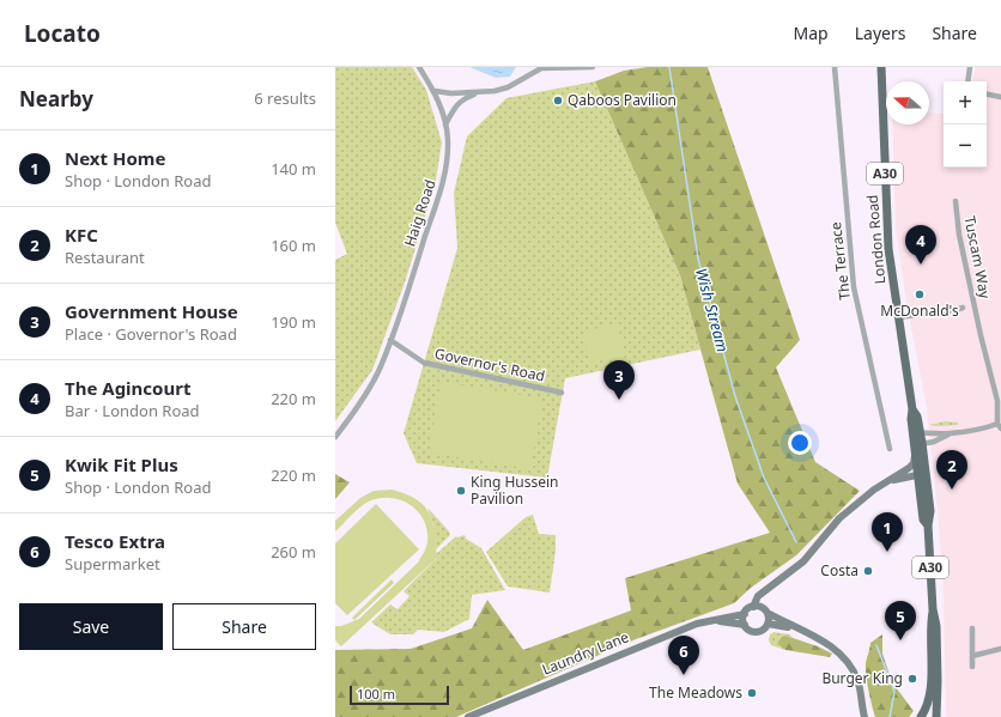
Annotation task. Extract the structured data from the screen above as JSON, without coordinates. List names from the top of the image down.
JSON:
{
  "streets": {
    "main road": ["A30", "London Road"],
    "street": [
      "Haig Road",
      "Tuscam Way",
      "The Terrace",
      "Governor's Road",
      "Laundry Lane"
    ]
  },
  "crossings": [
    ["Haig Road", "Governor's Road"]
  ],
  "water": ["Wish Stream"],
  "places": [
    "Qaboos Pavilion",
    "McDonald's",
    "King Hussein Pavilion",
    "Costa",
    "Burger King",
    "The Meadows"
  ],
  "scale_bar": "100 m",
  "north": "left",
  "page": {
    "header": "Locato",
    "nav": ["Map", "Layers", "Share"],
    "heading": ["Nearby", "6 results"],
    "map_buttons": ["+", "−"],
    "list": [
      {
        "mark": "1",
        "name": "Next Home",
        "note": "Shop · London Road",
        "value": "140 m"
      },
      {
        "mark": "2",
        "name": "KFC",
        "note": "Restaurant",
        "value": "160 m"
      },
      {
        "mark": "3",
        "name": "Government House",
        "note": "Place · Governor's Road",
        "value": "190 m"
      },
      {
        "mark": "4",
        "name": "The Agincourt",
        "note": "Bar · London Road",
        "value": "220 m"
      },
      {
        "mark": "5",
        "name": "Kwik Fit Plus",
        "note": "Shop · London Road",
        "value": "220 m"
      },
      {
        "mark": "6",
        "name": "Tesco Extra",
        "note": "Supermarket",
        "value": "260 m"
      }
    ],
    "pins": [
      "4",
      "3",
      "2",
      "1",
      "5",
      "6"
    ],
    "buttons": ["Save", "Share"],
    "scale": "100 m"
  }
}
